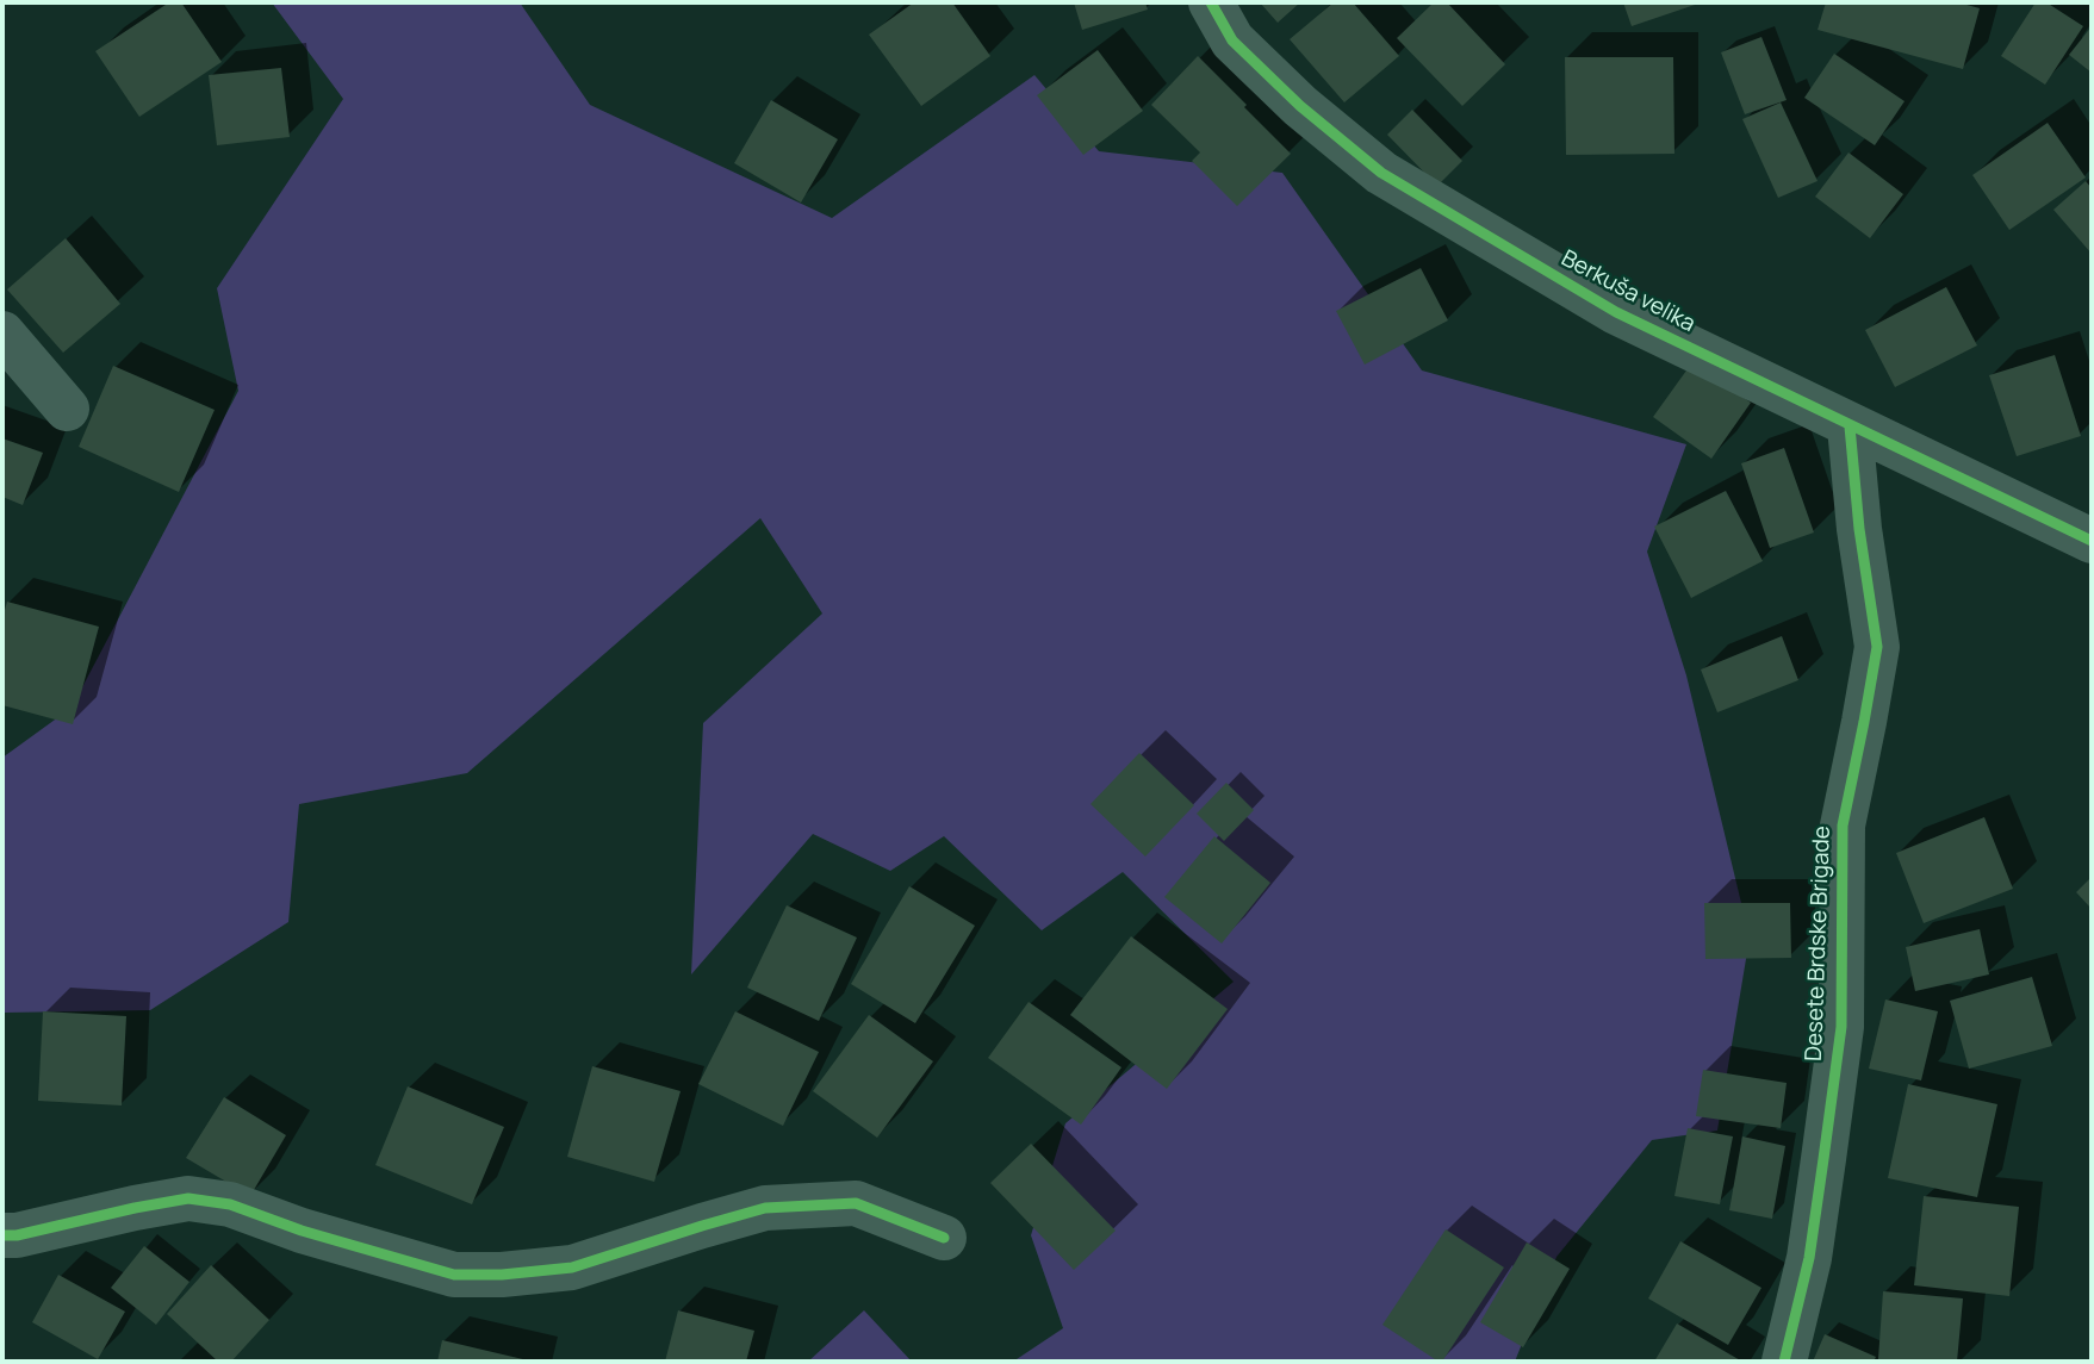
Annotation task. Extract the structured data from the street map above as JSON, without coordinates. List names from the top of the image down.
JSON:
{
  "streets": {
    "street": ["Berkuša velika", "Desete Brdske Brigade"]
  },
  "crossings": [
    ["Berkuša velika", "Desete Brdske Brigade"]
  ]
}
